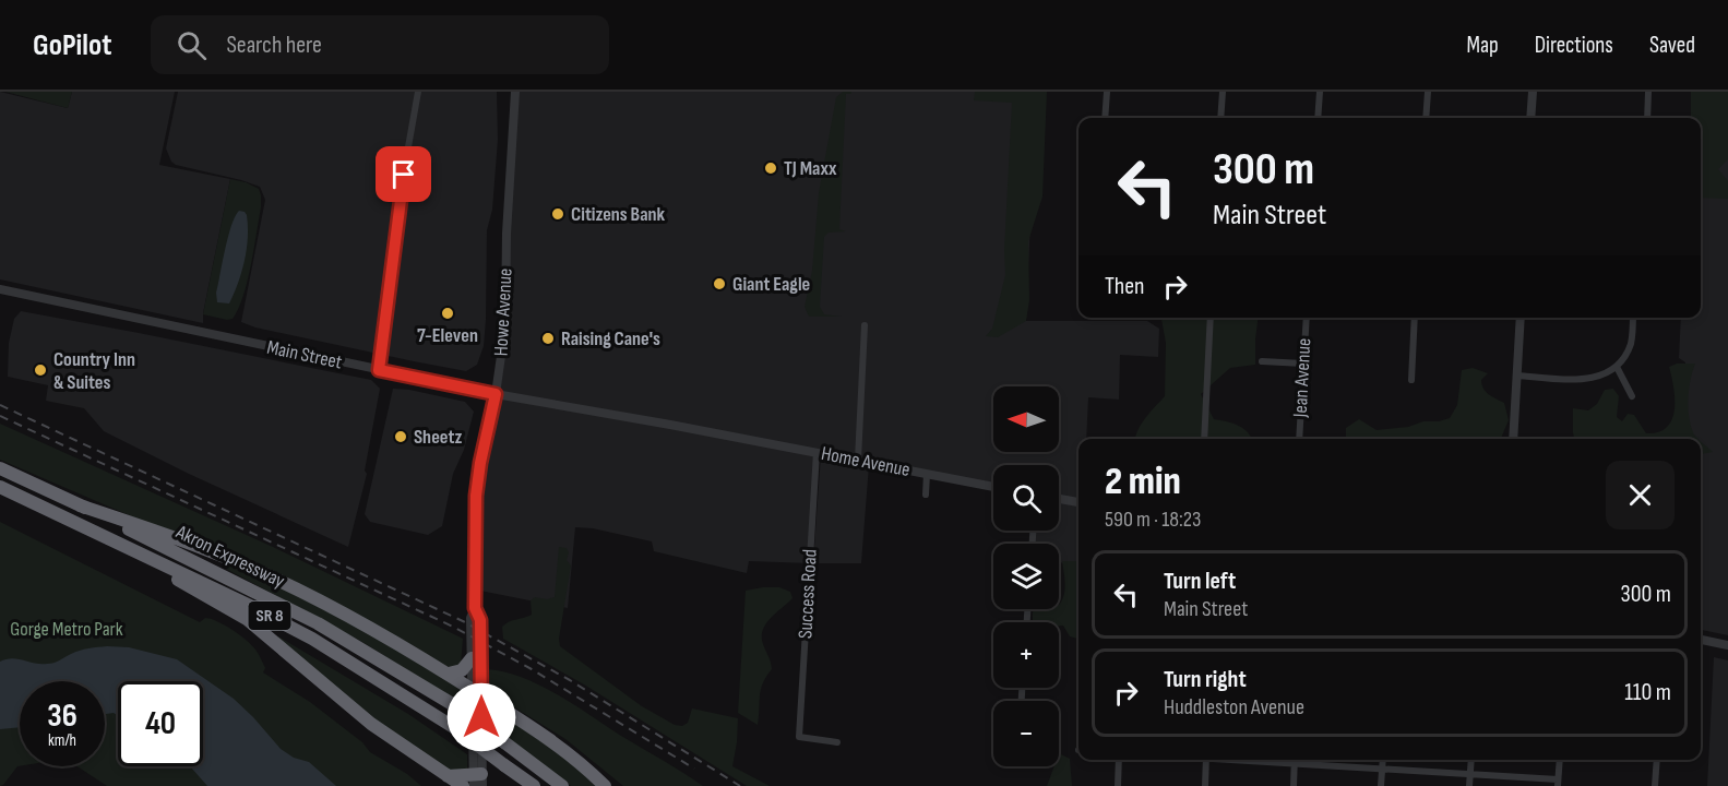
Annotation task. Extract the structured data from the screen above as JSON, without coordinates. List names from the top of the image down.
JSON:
{
  "streets": {
    "highway": ["Akron Expressway", "SR 8"],
    "street": [
      "Howe Avenue",
      "Main Street",
      "Jean Avenue",
      "Home Avenue",
      "Success Road"
    ]
  },
  "crossings": [
    ["Howe Avenue", "Main Street"],
    ["Main Street", "Home Avenue"],
    ["Home Avenue", "Success Road"]
  ],
  "parks": ["Gorge Metro Park"],
  "places": [
    "TJ Maxx",
    "Citizens Bank",
    "Giant Eagle",
    "7-Eleven",
    "Raising Cane's",
    "Country Inn & Suites",
    "Sheetz"
  ],
  "north": "left",
  "page": {
    "header": "GoPilot",
    "search": "Search here",
    "nav": ["Map", "Directions", "Saved"],
    "turn": ["300 m", "Main Street"],
    "then": "Then",
    "map_buttons": ["+", "−"],
    "heading": ["2 min", "590 m · 18:23"],
    "list": [
      {
        "name": "Turn left",
        "note": "Main Street",
        "value": "300 m"
      },
      {
        "name": "Turn right",
        "note": "Huddleston Avenue",
        "value": "110 m"
      }
    ],
    "speed": "36 km/h",
    "limit": "40"
  }
}
